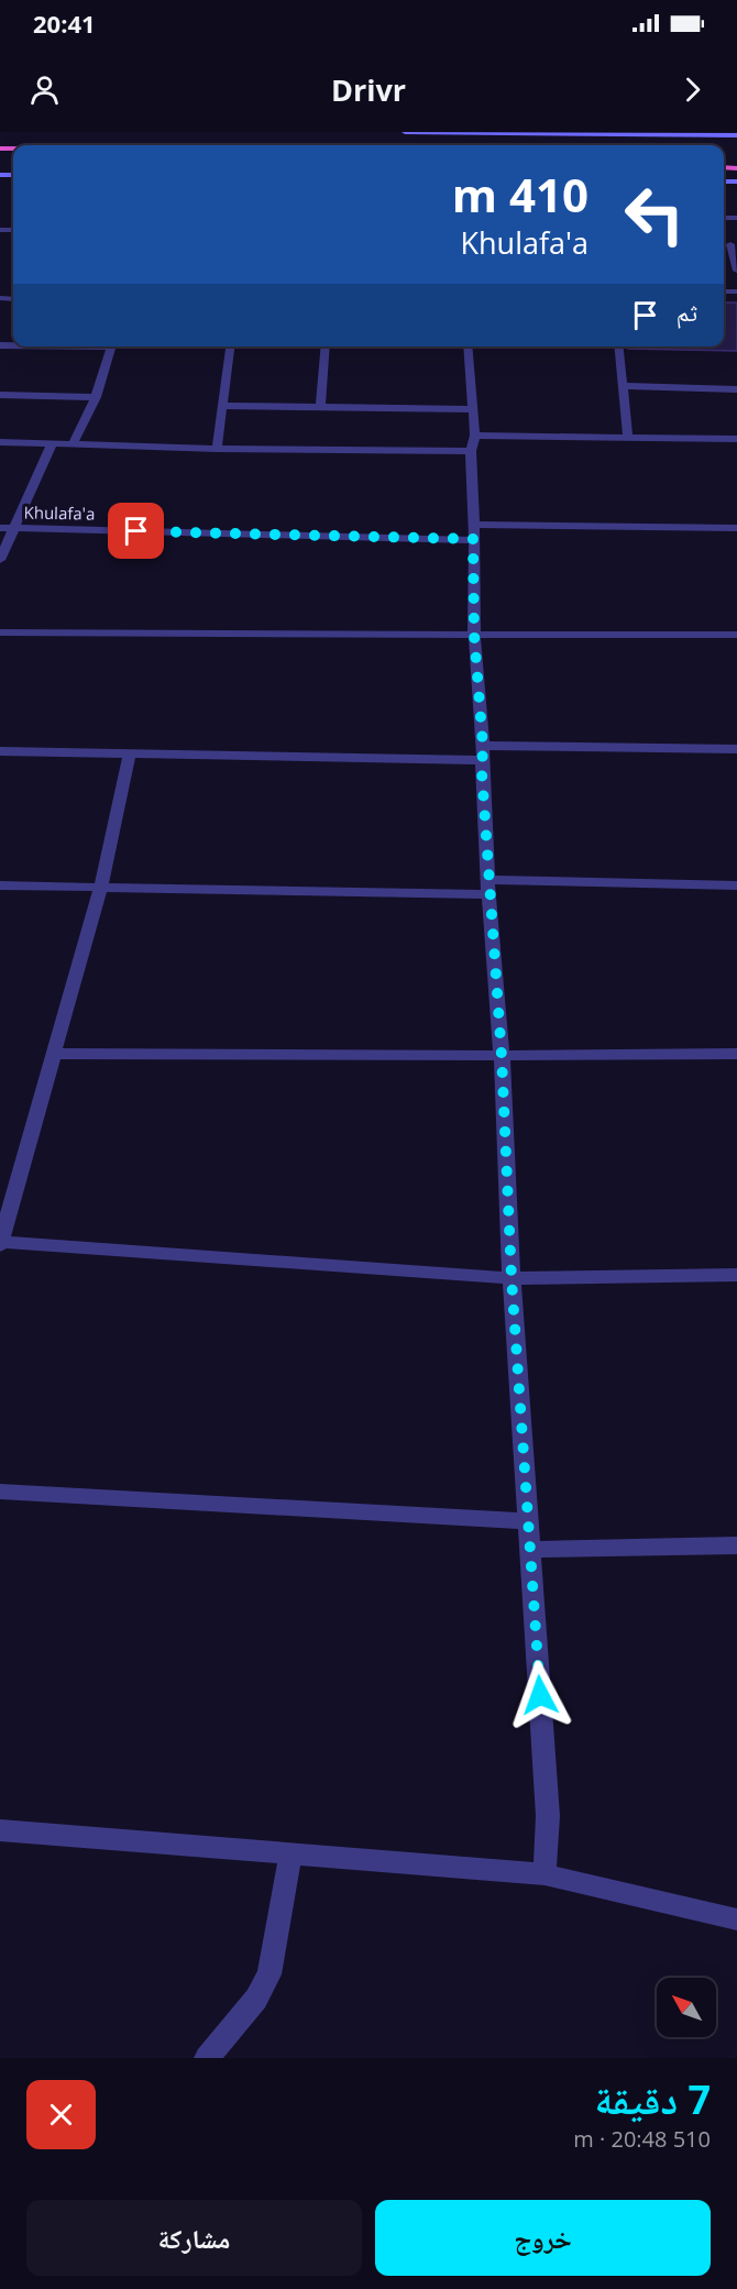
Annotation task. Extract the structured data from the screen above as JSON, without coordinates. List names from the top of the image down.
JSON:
{
  "streets": {
    "street": ["Khulafa'a"]
  },
  "north": "top left",
  "page": {
    "status": "20:41",
    "header": "Drivr",
    "turn": ["410 m", "Khulafa'a"],
    "then": "ثم",
    "heading": ["7 دقيقة", "510 m · 20:48"],
    "buttons": ["خروج", "مشاركة"]
  }
}
